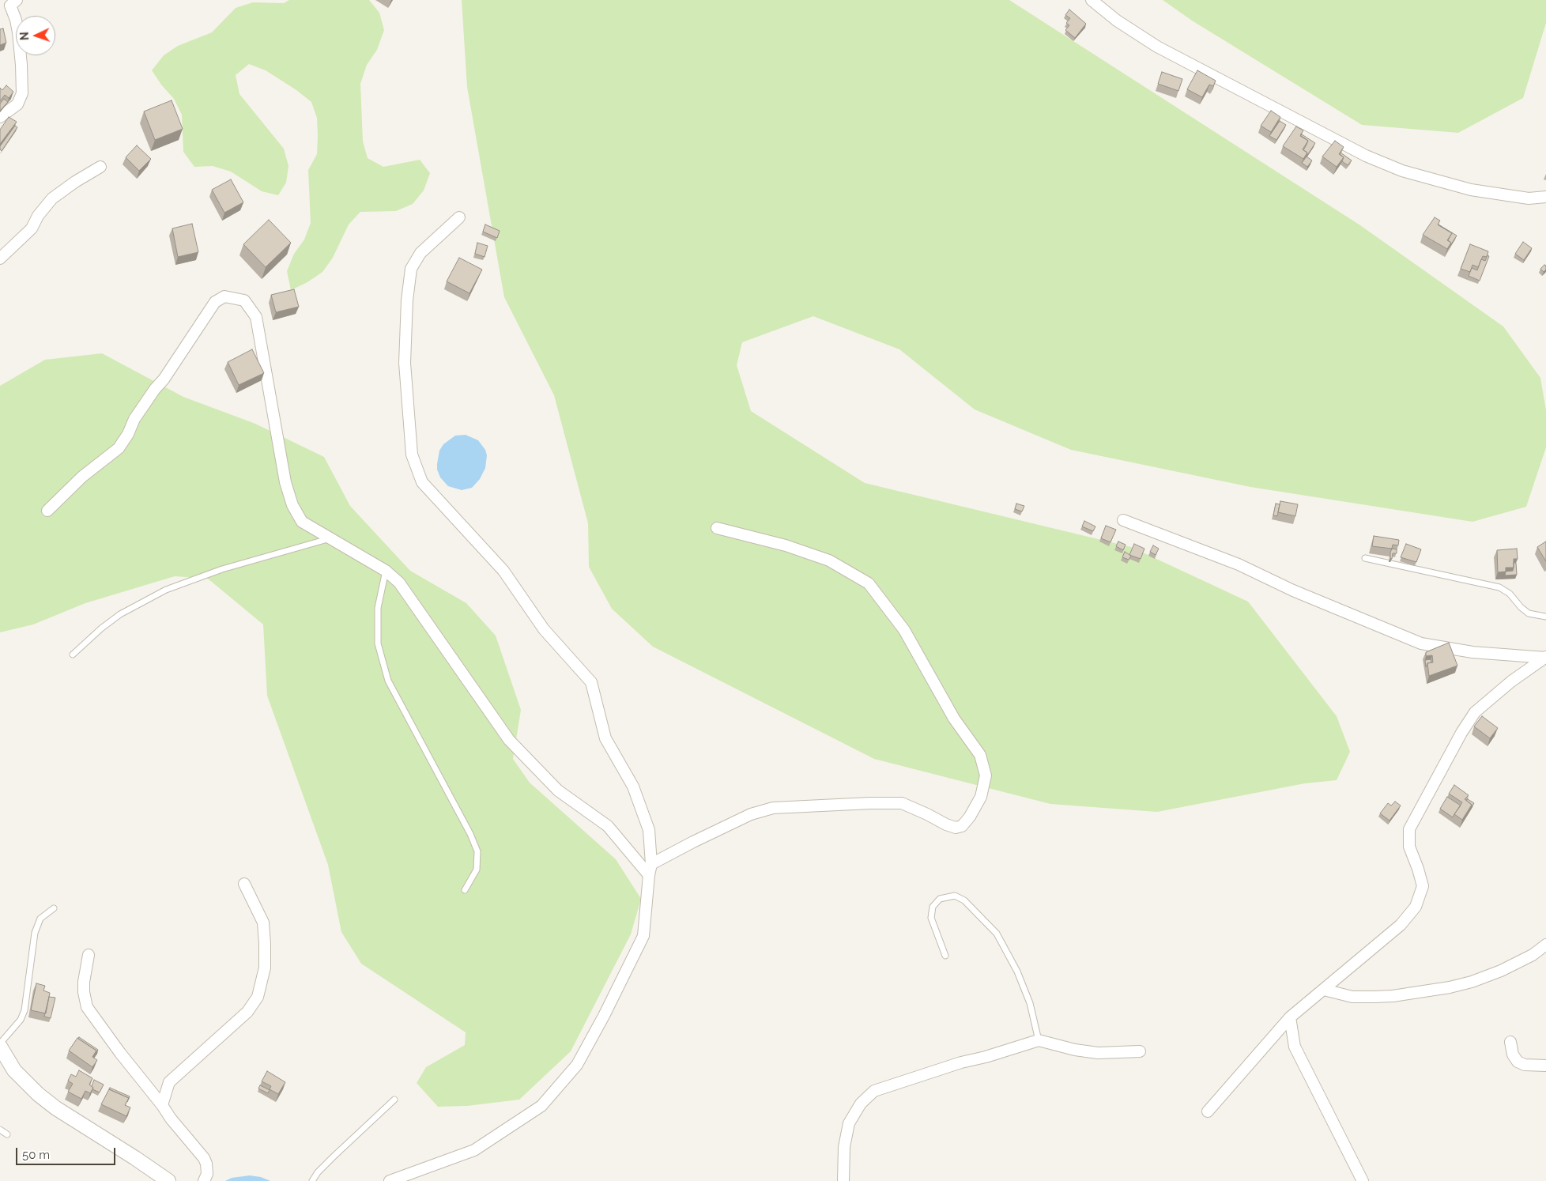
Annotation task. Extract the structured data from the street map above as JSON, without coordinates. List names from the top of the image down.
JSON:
{
  "scale_bar": "50 m",
  "north": "left"
}
